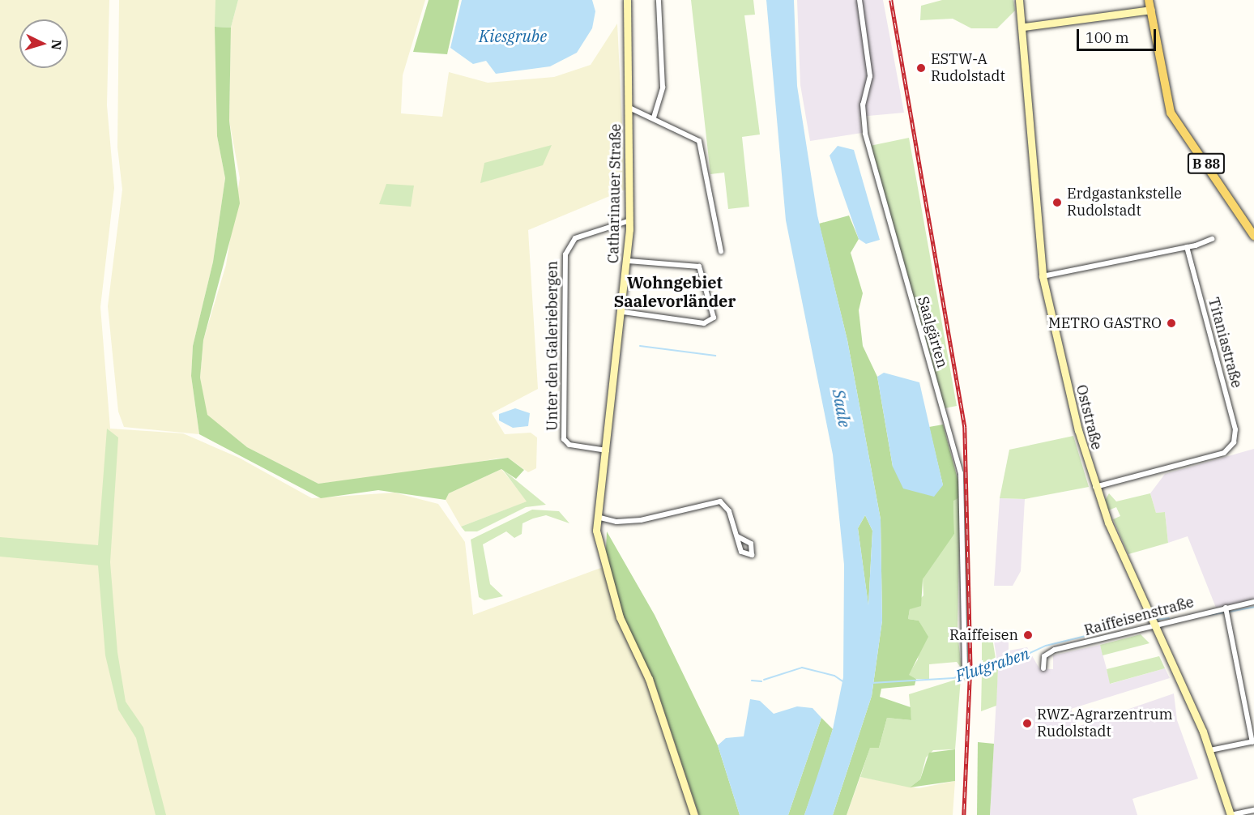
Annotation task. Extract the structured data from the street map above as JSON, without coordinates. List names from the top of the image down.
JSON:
{
  "streets": {
    "main road": ["B 88"],
    "street": [
      "Catharinauer Straße",
      "Saalgärten",
      "Titaniastraße",
      "Unter den Galeriebergen",
      "Oststraße",
      "Raiffeisenstraße"
    ]
  },
  "crossings": [
    ["Catharinauer Straße", "Unter den Galeriebergen"],
    ["Titaniastraße", "Oststraße"],
    ["Oststraße", "Raiffeisenstraße"]
  ],
  "districts": ["Wohngebiet Saalevorländer"],
  "water": ["Kiesgrube", "Saale", "Flutgraben"],
  "places": [
    "ESTW-A Rudolstadt",
    "Erdgastankstelle Rudolstadt",
    "METRO GASTRO",
    "Raiffeisen",
    "RWZ-Agrarzentrum Rudolstadt"
  ],
  "scale_bar": "100 m",
  "north": "right"
}
